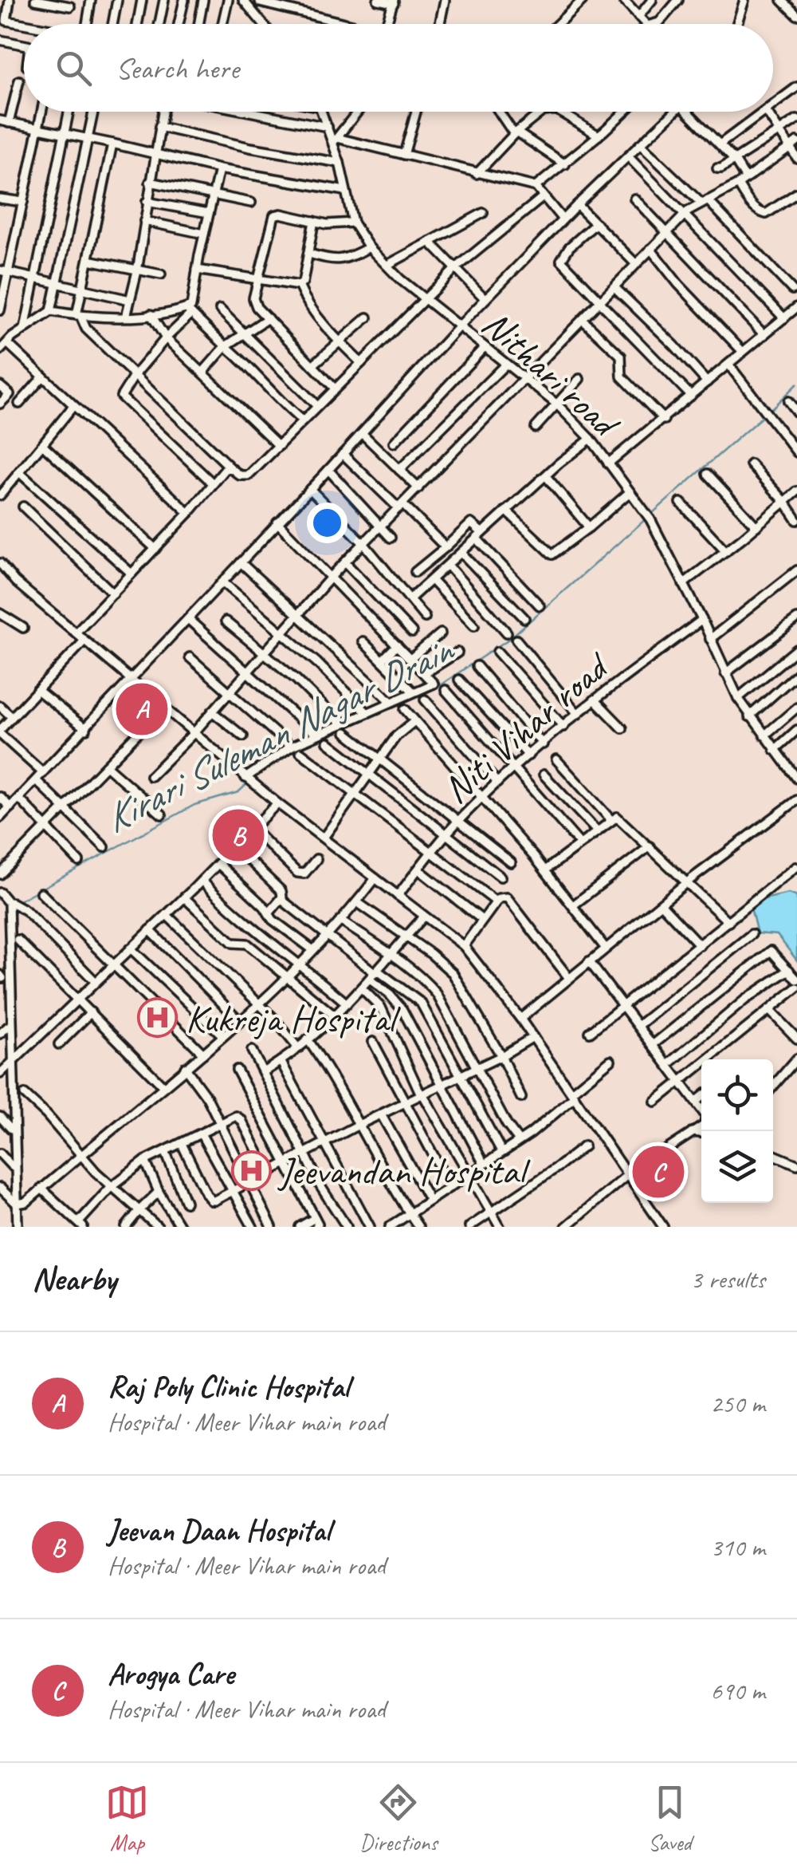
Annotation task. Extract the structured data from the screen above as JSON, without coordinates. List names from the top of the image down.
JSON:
{
  "streets": {
    "street": ["Nithari road", "Niti Vihar road"]
  },
  "crossings": [
    ["Nithari road", "Niti Vihar road"]
  ],
  "water": ["Kirari Suleman Nagar Drain"],
  "places": {
    "hospital": ["Kukreja Hospital", "Jeevandan Hospital"]
  },
  "page": {
    "search": "Search here",
    "pins": ["A", "B", "C"],
    "heading": ["Nearby", "3 results"],
    "list": [
      {
        "mark": "A",
        "name": "Raj Poly Clinic Hospital",
        "note": "Hospital · Meer Vihar main road",
        "value": "250 m"
      },
      {
        "mark": "B",
        "name": "Jeevan Daan Hospital",
        "note": "Hospital · Meer Vihar main road",
        "value": "310 m"
      },
      {
        "mark": "C",
        "name": "Arogya Care",
        "note": "Hospital · Meer Vihar main road",
        "value": "690 m"
      }
    ],
    "nav": ["Map", "Directions", "Saved"]
  }
}
